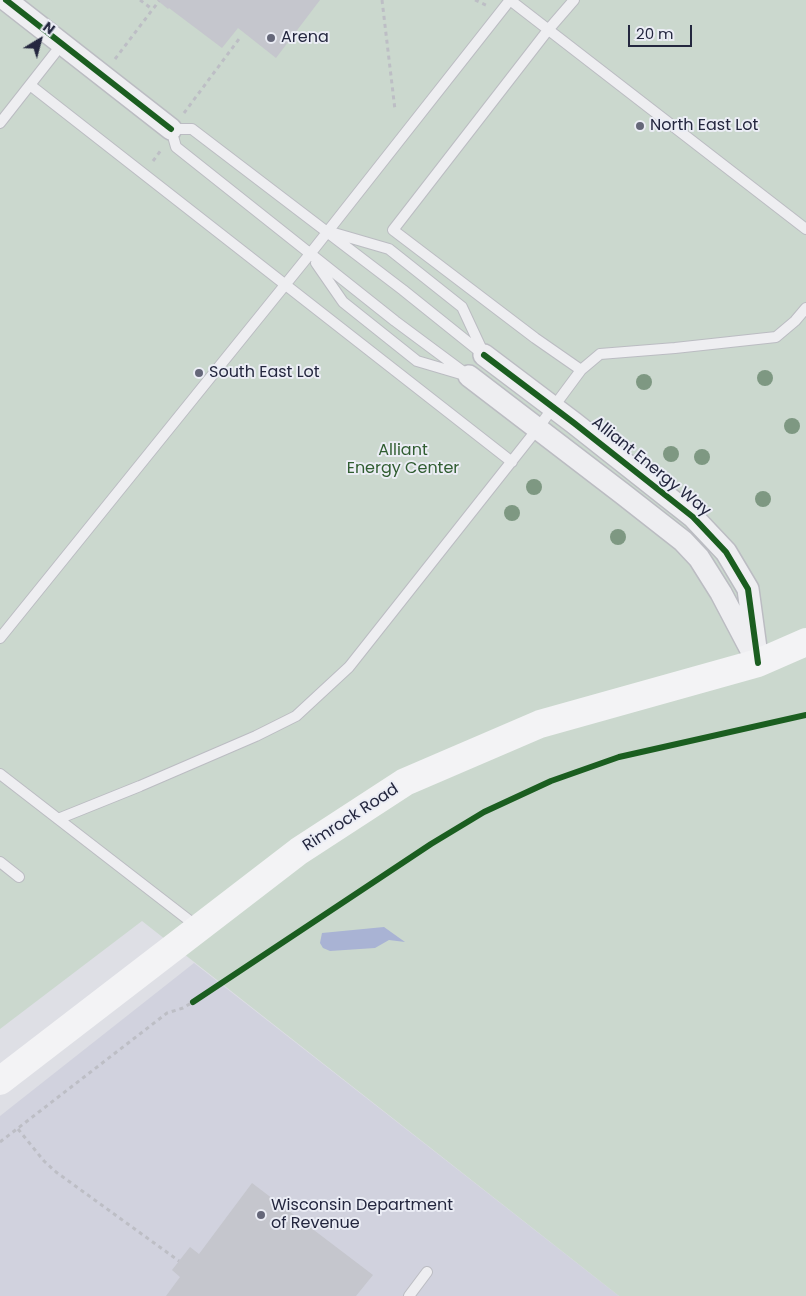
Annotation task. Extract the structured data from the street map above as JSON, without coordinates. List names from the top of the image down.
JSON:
{
  "streets": {
    "main road": ["Rimrock Road"],
    "street": ["Alliant Energy Way"]
  },
  "crossings": [
    ["Alliant Energy Way", "Rimrock Road"]
  ],
  "parks": ["Alliant Energy Center"],
  "places": [
    "Arena",
    "North East Lot",
    "South East Lot",
    "Wisconsin Department of Revenue"
  ],
  "scale_bar": "20 m",
  "north": "top right"
}
